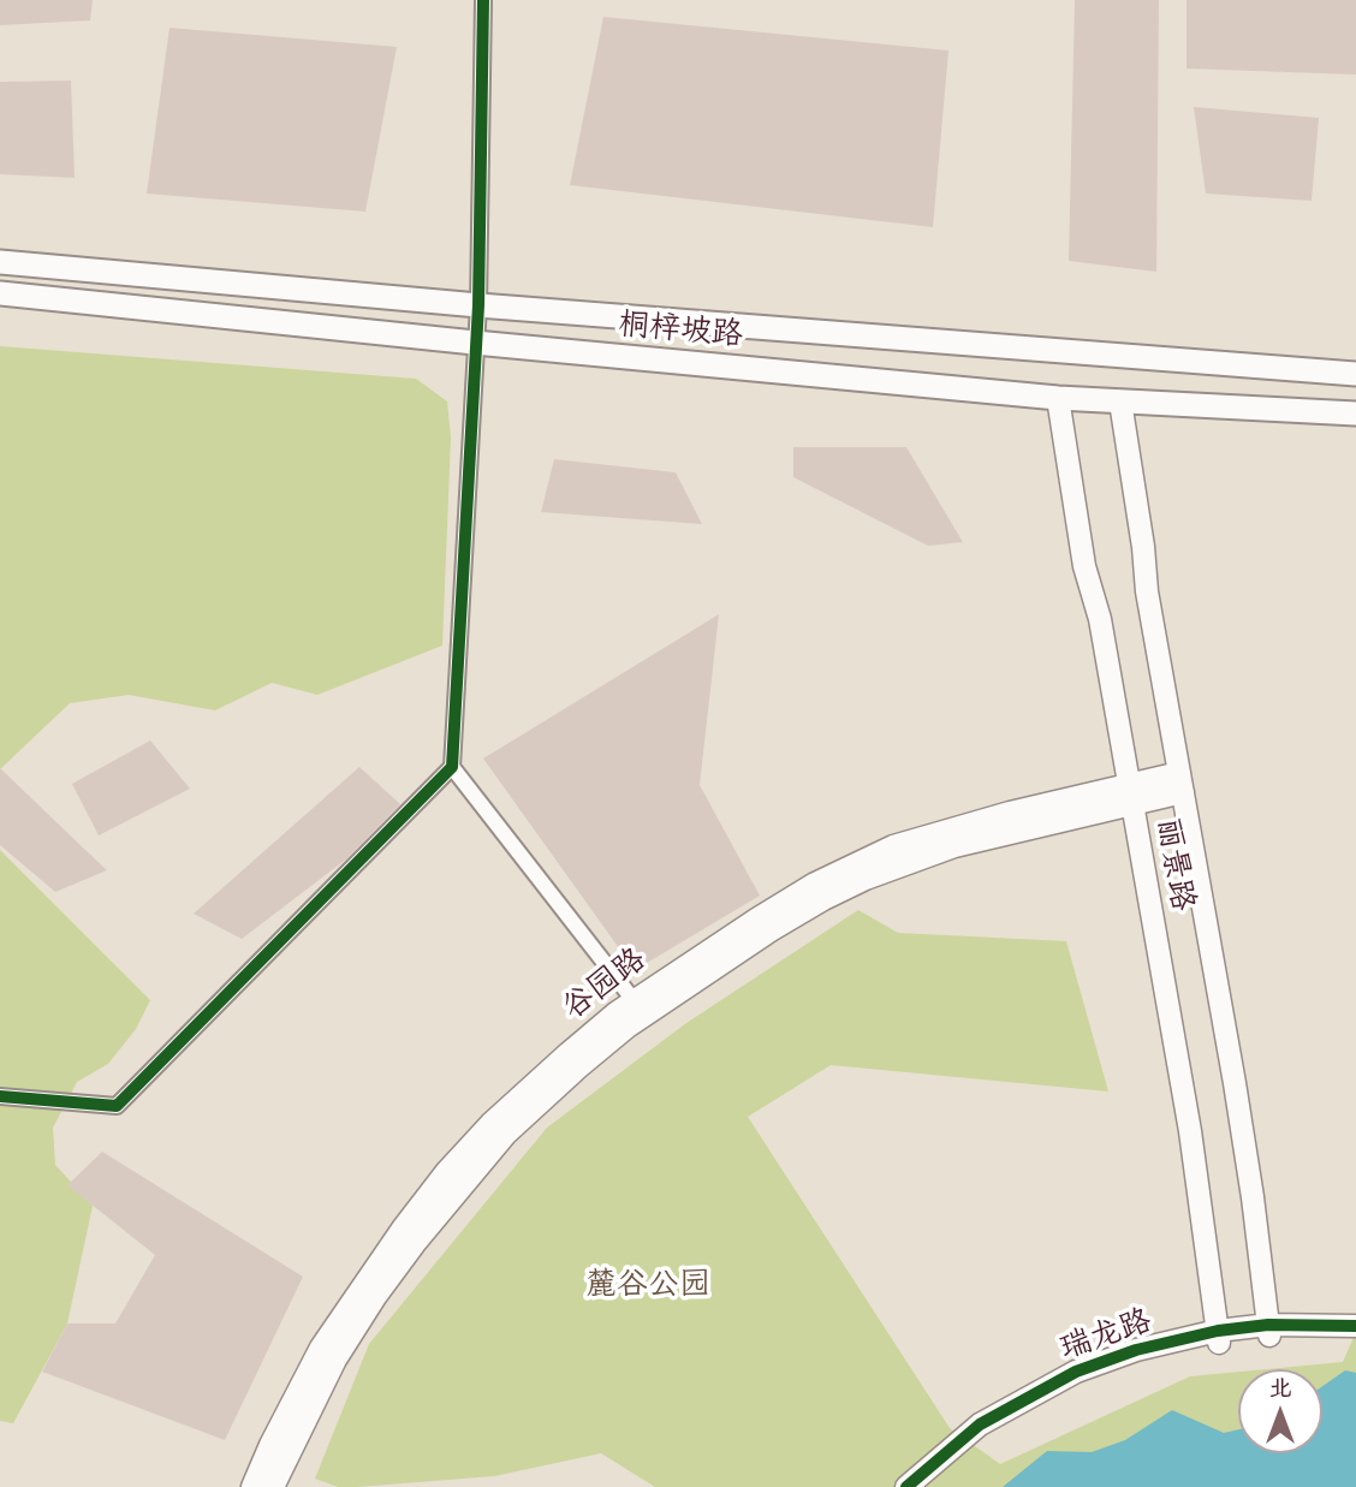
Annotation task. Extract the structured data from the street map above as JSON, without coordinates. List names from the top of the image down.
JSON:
{
  "streets": {
    "main road": [
      "桐梓坡路",
      "丽景路",
      "谷园路",
      "瑞龙路"
    ]
  },
  "crossings": [
    ["桐梓坡路", "丽景路"],
    ["丽景路", "谷园路"],
    ["丽景路", "瑞龙路"]
  ],
  "parks": ["麓谷公园"],
  "north": "top"
}
